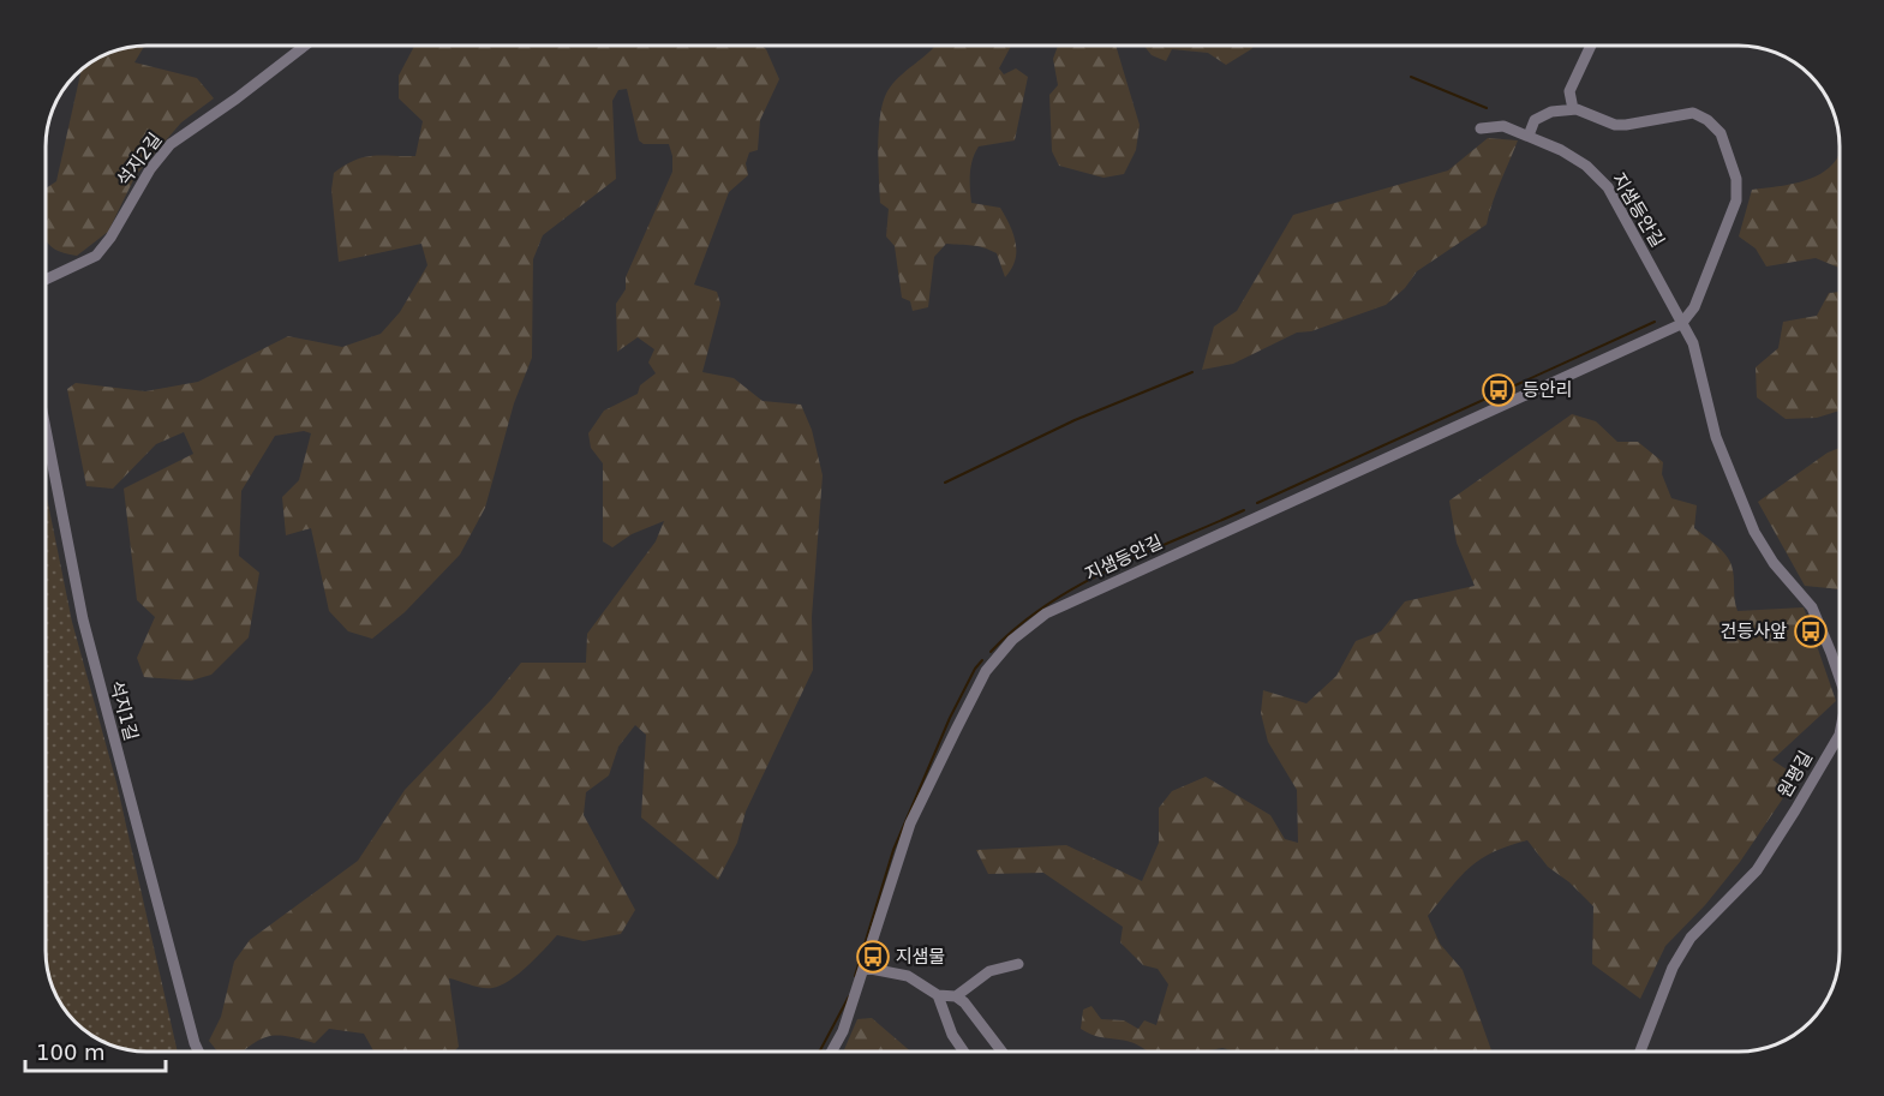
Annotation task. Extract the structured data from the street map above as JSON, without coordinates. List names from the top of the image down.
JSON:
{
  "streets": {
    "street": [
      "석지2길",
      "지샘등안길",
      "석지1길",
      "원평길"
    ]
  },
  "crossings": [
    ["지샘등안길", "원평길"]
  ],
  "places": {
    "bus stop": ["등안리", "건등사앞", "지샘물"]
  },
  "scale_bar": "100 m"
}
